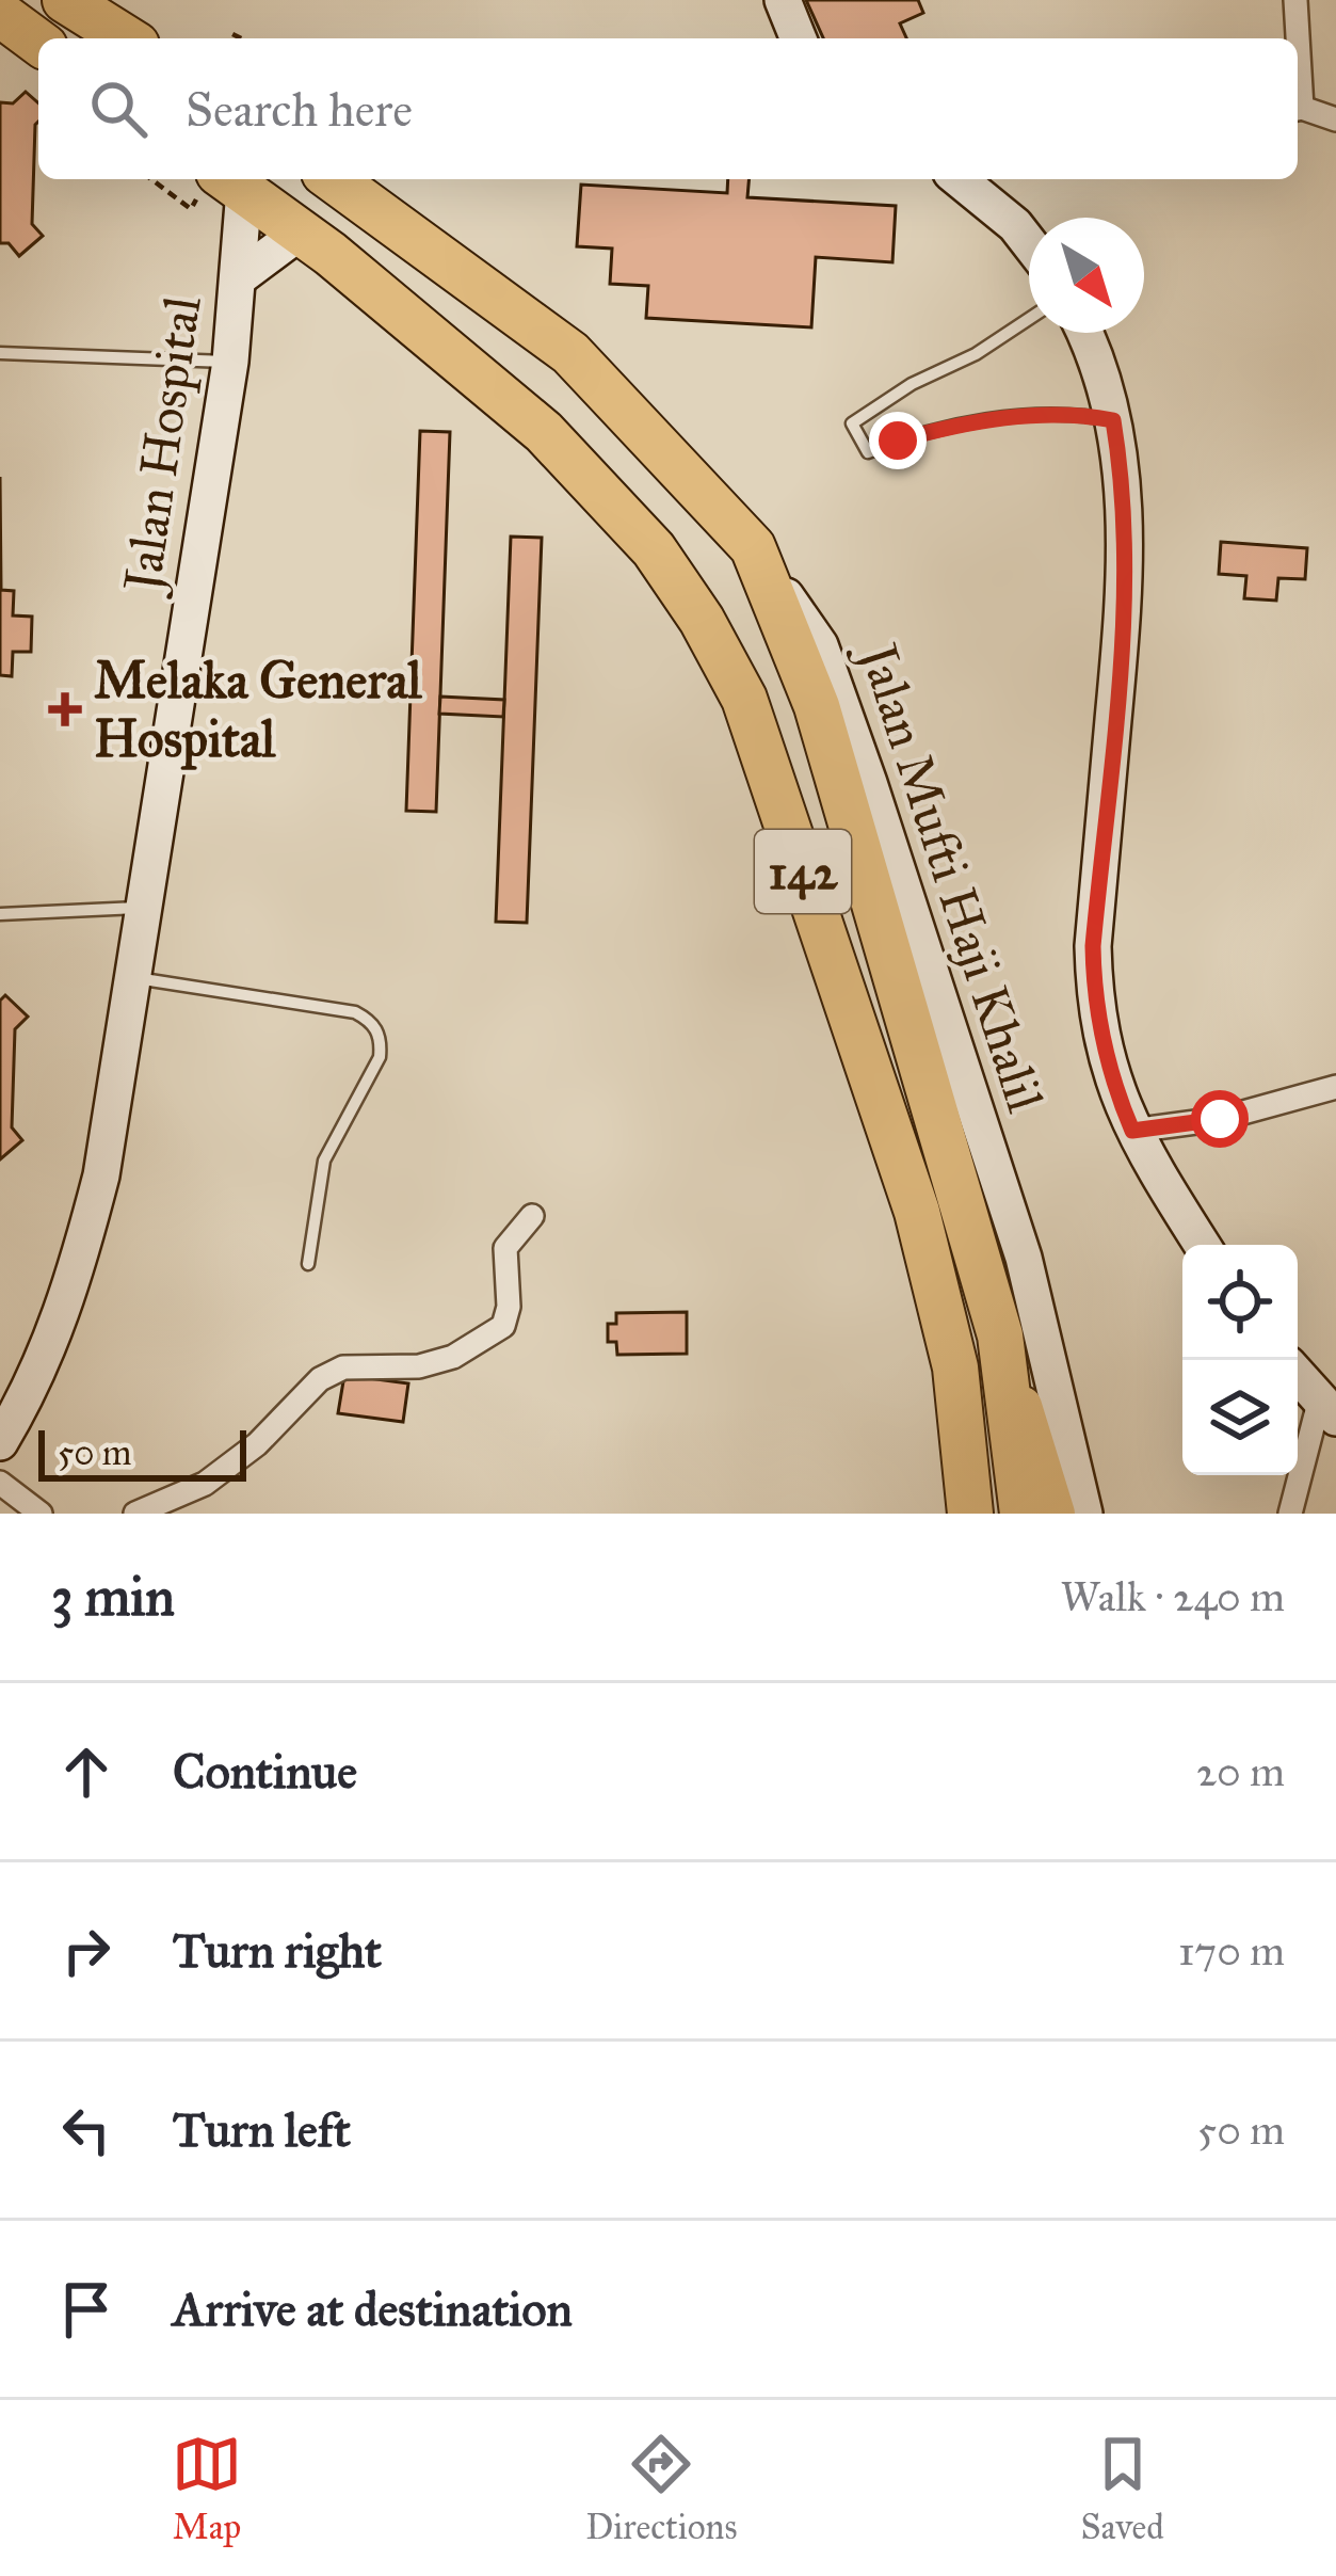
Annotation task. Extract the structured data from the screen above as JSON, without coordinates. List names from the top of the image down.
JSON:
{
  "streets": {
    "highway": ["142", "Jalan Mufti Haji Khalil"],
    "street": ["Jalan Hospital"]
  },
  "crossings": [
    ["Jalan Hospital", "142"],
    ["142", "Jalan Mufti Haji Khalil"]
  ],
  "places": {
    "health": ["Melaka General Hospital"]
  },
  "scale_bar": "50 m",
  "north": "bottom right",
  "page": {
    "search": "Search here",
    "scale": "50 m",
    "heading": ["3 min", "Walk · 240 m"],
    "list": [
      ["Continue", "20 m"],
      ["Turn right", "170 m"],
      ["Turn left", "50 m"],
      "Arrive at destination"
    ],
    "nav": ["Map", "Directions", "Saved"]
  }
}
